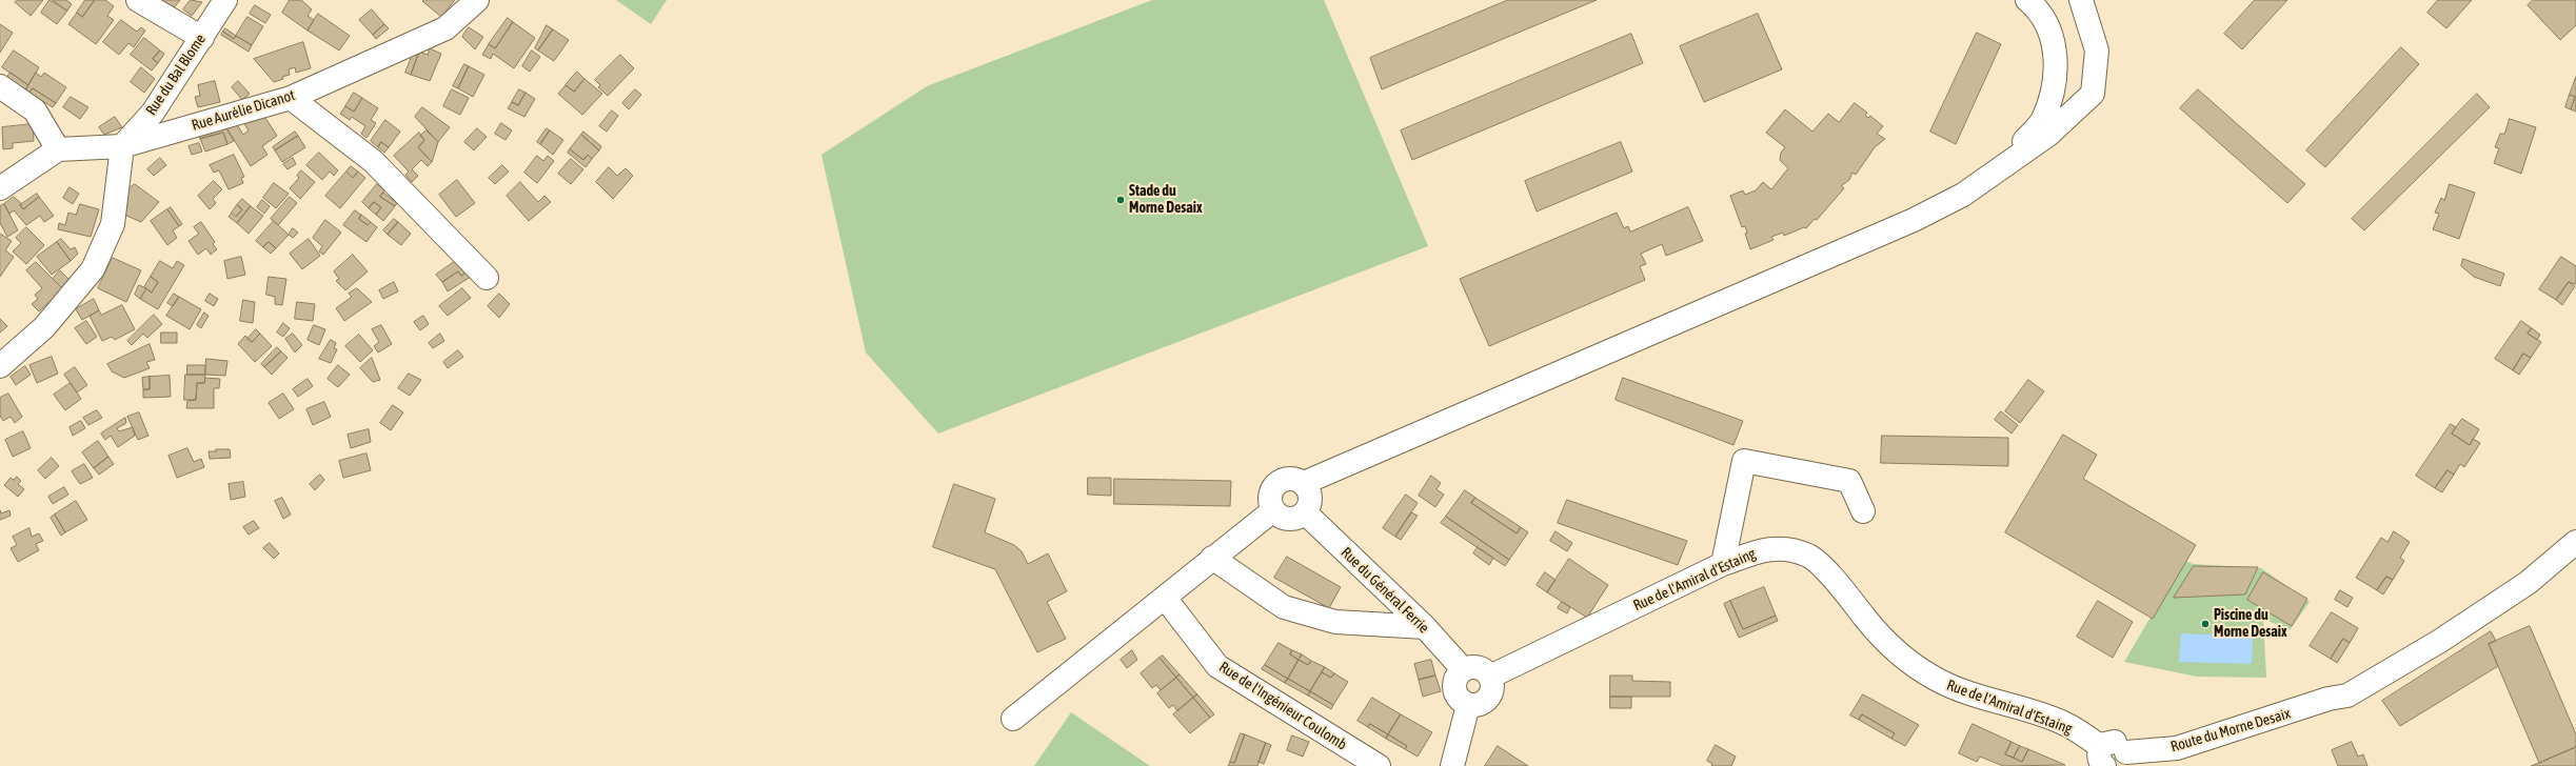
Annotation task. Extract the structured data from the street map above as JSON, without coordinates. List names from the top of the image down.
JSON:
{
  "streets": {
    "street": [
      "Rue du Bal Blome",
      "Rue Aurélie Dicanot",
      "Rue de l'Amiral d'Estaing",
      "Rue du Général Ferrie",
      "Rue de l'Ingénieur Coulomb",
      "Route du Morne Desaix"
    ]
  },
  "crossings": [
    ["Rue du Bal Blome", "Rue Aurélie Dicanot"],
    ["Rue de l'Amiral d'Estaing", "Rue du Général Ferrie"]
  ],
  "places": ["Stade du Morne Desaix", "Piscine du Morne Desaix"]
}
